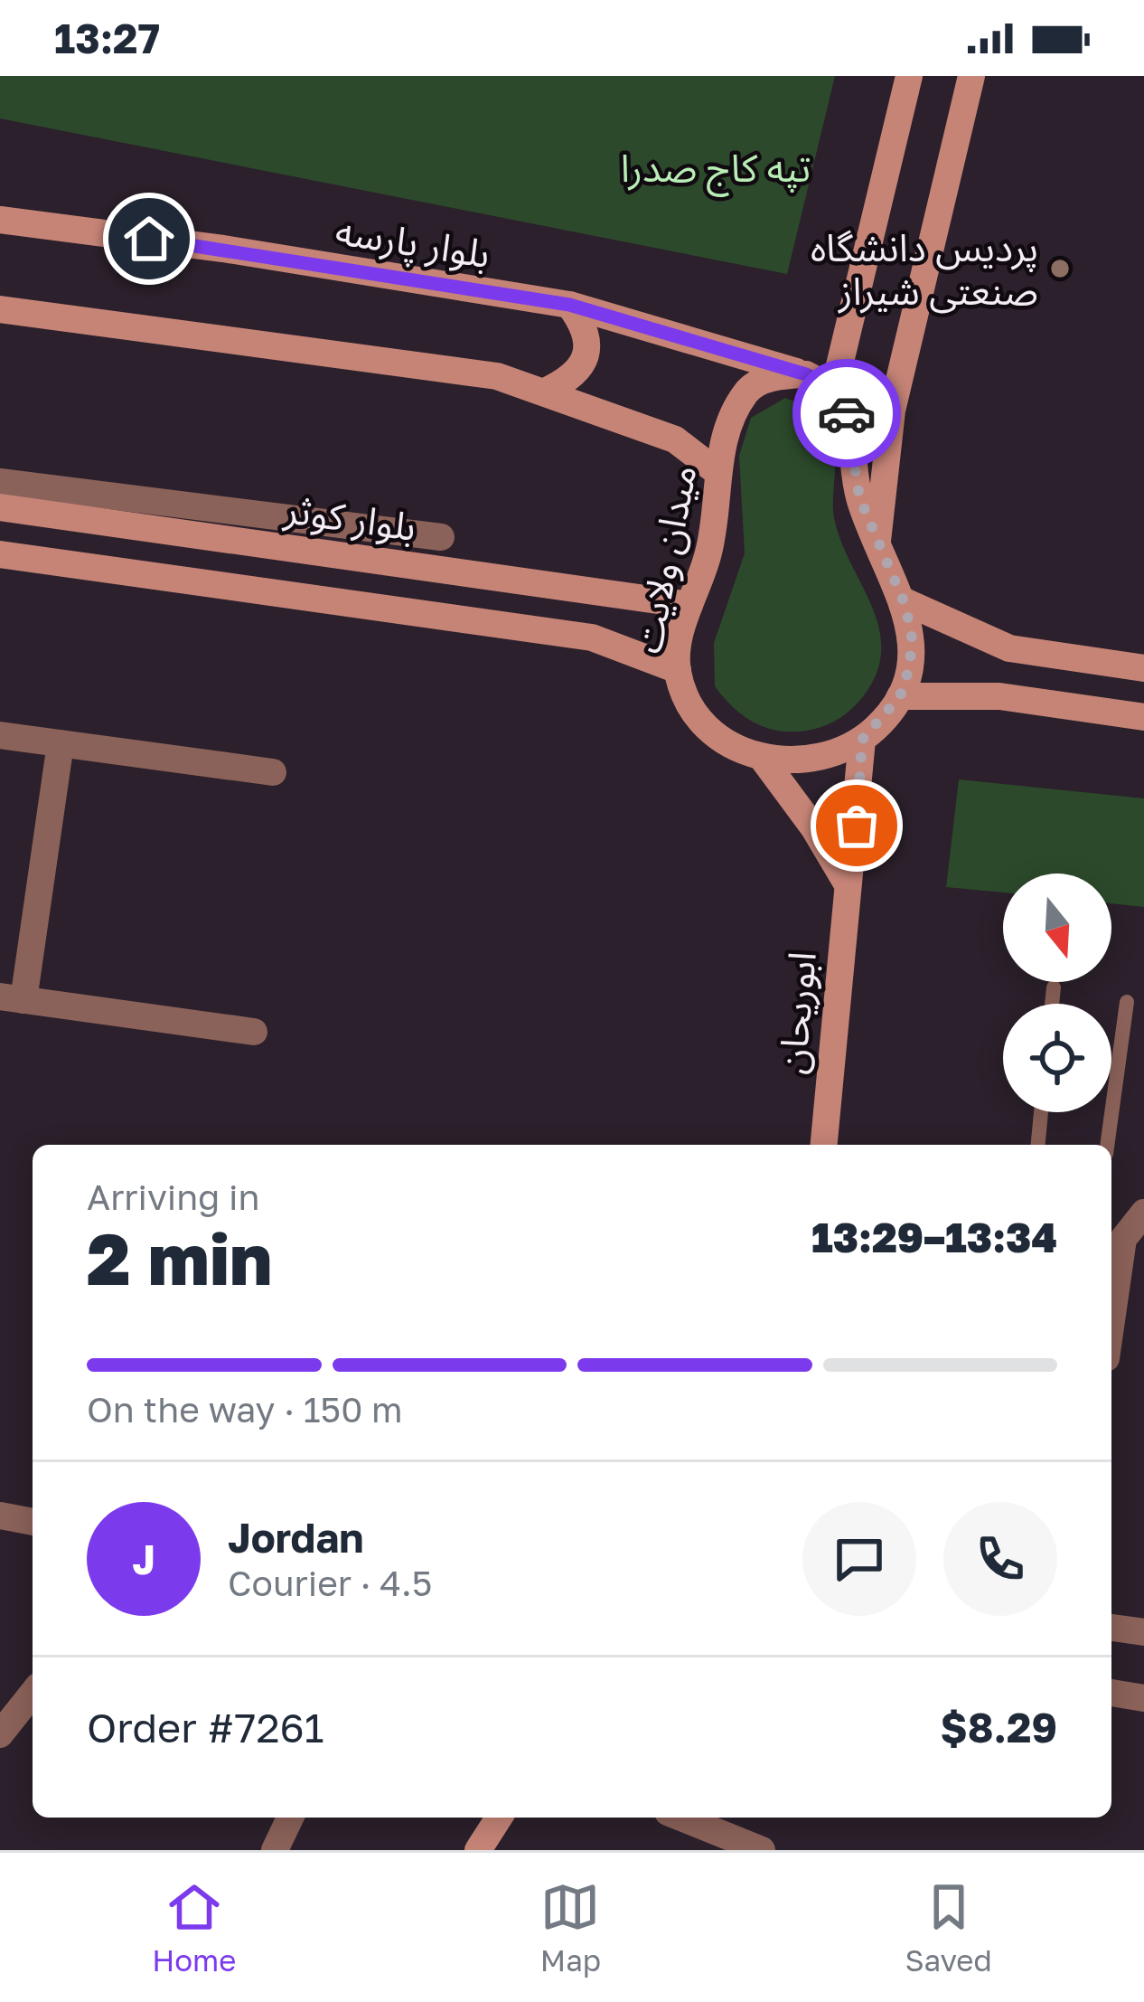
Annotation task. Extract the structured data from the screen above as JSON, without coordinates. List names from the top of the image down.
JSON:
{
  "streets": {
    "main road": [
      "بلوار پارسه",
      "بلوار کوثر",
      "میدان ولایت",
      "ابوریحان"
    ]
  },
  "crossings": [
    ["بلوار پارسه", "میدان ولایت"],
    ["بلوار کوثر", "میدان ولایت"],
    ["میدان ولایت", "ابوریحان"]
  ],
  "parks": ["تپه کاج صدرا"],
  "places": ["پردیس دانشگاه صنعتی شیراز"],
  "north": "bottom",
  "page": {
    "status": "13:27",
    "heading": ["2 min", "Arriving in", "13:29–13:34"],
    "panel": [
      "Jordan",
      "Courier · 4.5",
      "Order #7261",
      "$8.29"
    ],
    "bar": "On the way · 150 m",
    "round": "J",
    "tabs": ["Home", "Map", "Saved"]
  }
}
